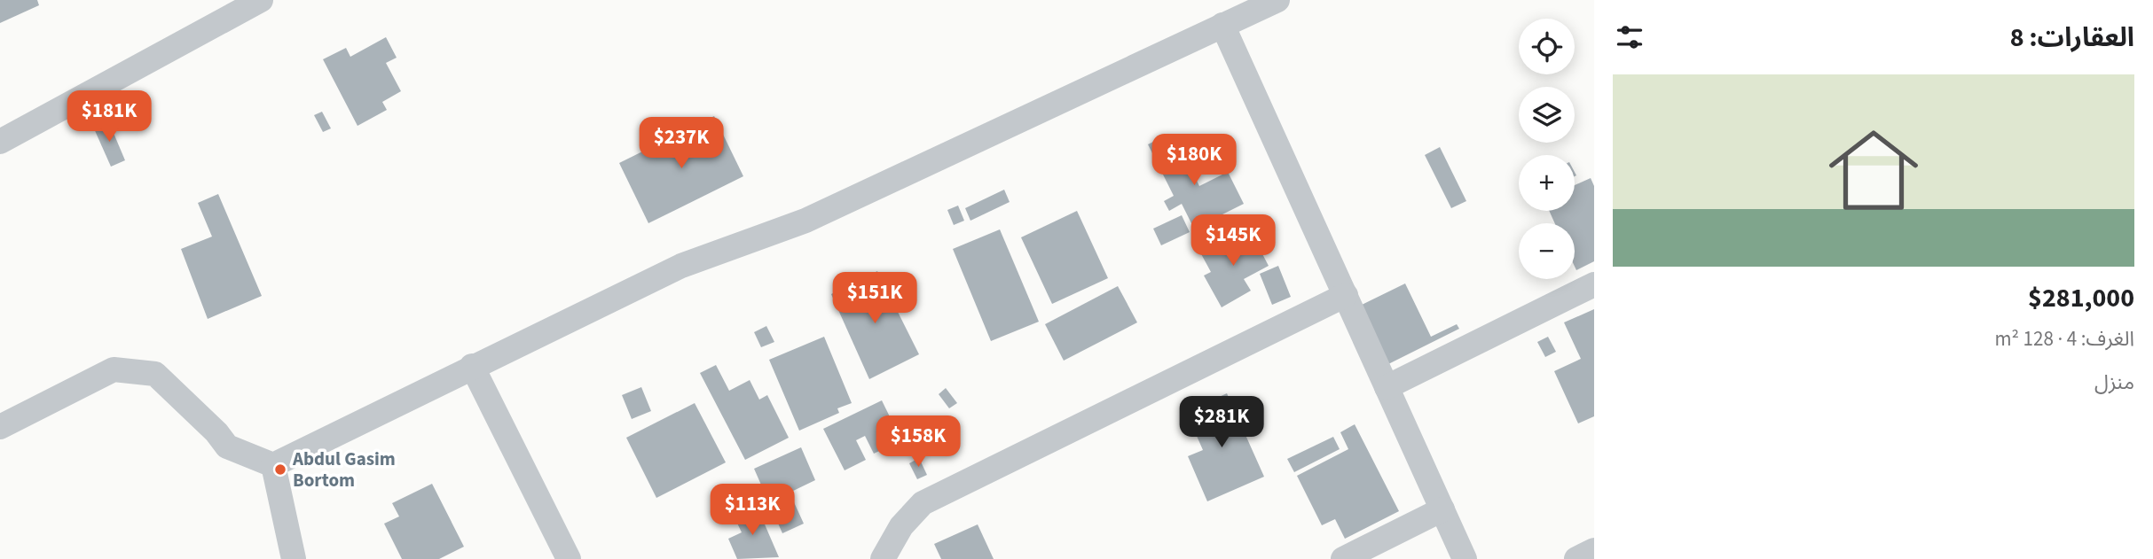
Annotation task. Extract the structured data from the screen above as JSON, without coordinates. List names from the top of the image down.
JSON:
{
  "places": ["Abdul Gasim Bortom"],
  "page": {
    "heading": "العقارات: 8",
    "map_buttons": ["+", "−"],
    "list": [
      {
        "name": "$281,000",
        "note": "الغرف: 4 · 128 m² · منزل"
      }
    ],
    "price": [
      "$181K",
      "$237K",
      "$180K",
      "$145K",
      "$151K",
      "$281K",
      "$158K",
      "$113K"
    ]
  }
}
